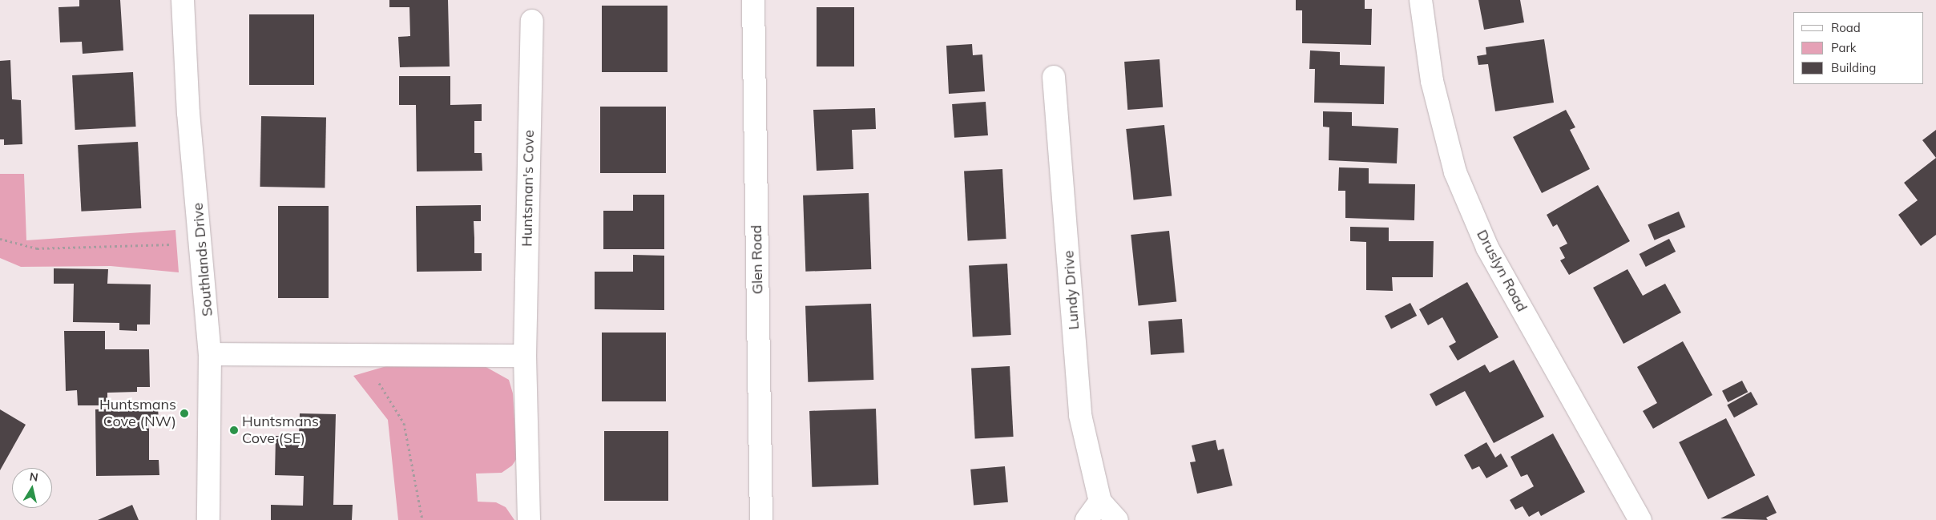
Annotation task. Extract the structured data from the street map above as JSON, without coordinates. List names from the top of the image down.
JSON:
{
  "streets": {
    "street": [
      "Huntsman's Cove",
      "Southlands Drive",
      "Glen Road",
      "Druslyn Road",
      "Lundy Drive"
    ]
  },
  "places": ["Huntsmans Cove (NW)", "Huntsmans Cove (SE)"],
  "legend": ["Road", "Park", "Building"],
  "north": "top"
}
